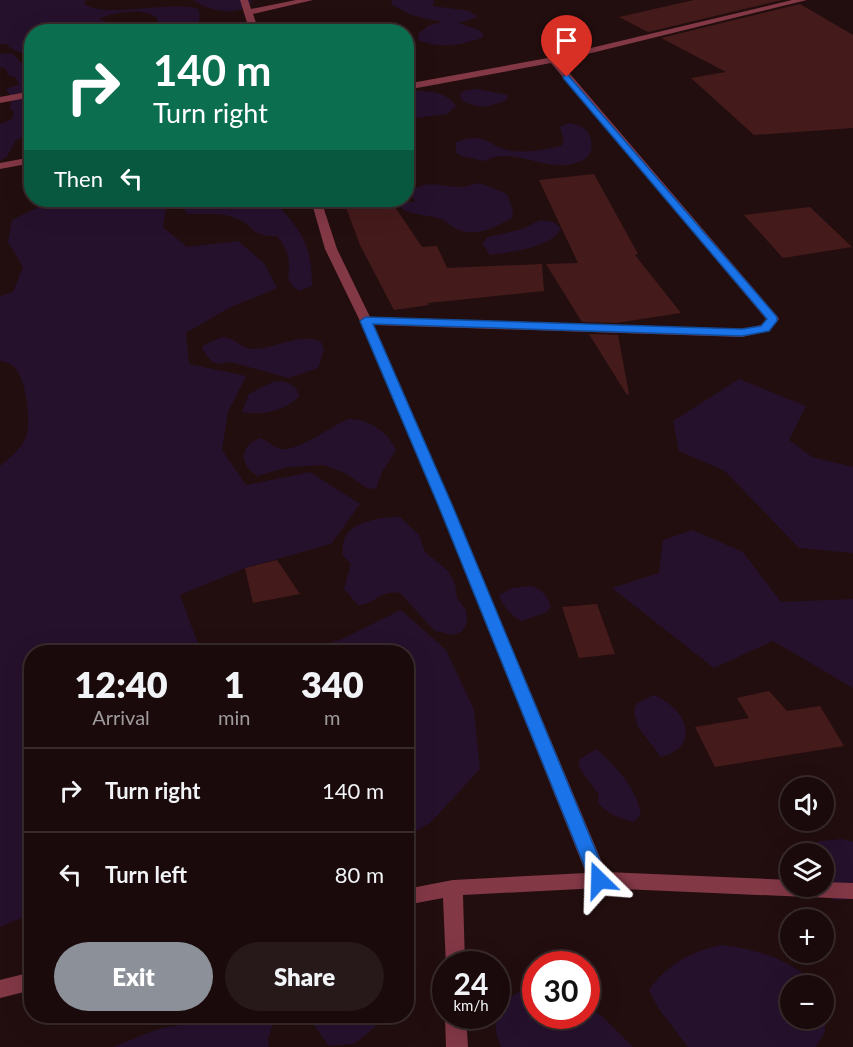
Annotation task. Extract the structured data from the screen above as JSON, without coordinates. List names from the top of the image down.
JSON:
{
  "page": {
    "turn": ["140 m", "Turn right"],
    "then": "Then",
    "eta": [
      "12:40",
      "Arrival",
      "1",
      "min",
      "340",
      "m"
    ],
    "list": [
      {
        "name": "Turn right",
        "value": "140 m"
      },
      {
        "name": "Turn left",
        "value": "80 m"
      }
    ],
    "map_buttons": ["+", "−"],
    "buttons": ["Exit", "Share"],
    "speed": "24 km/h",
    "limit": "30"
  }
}
